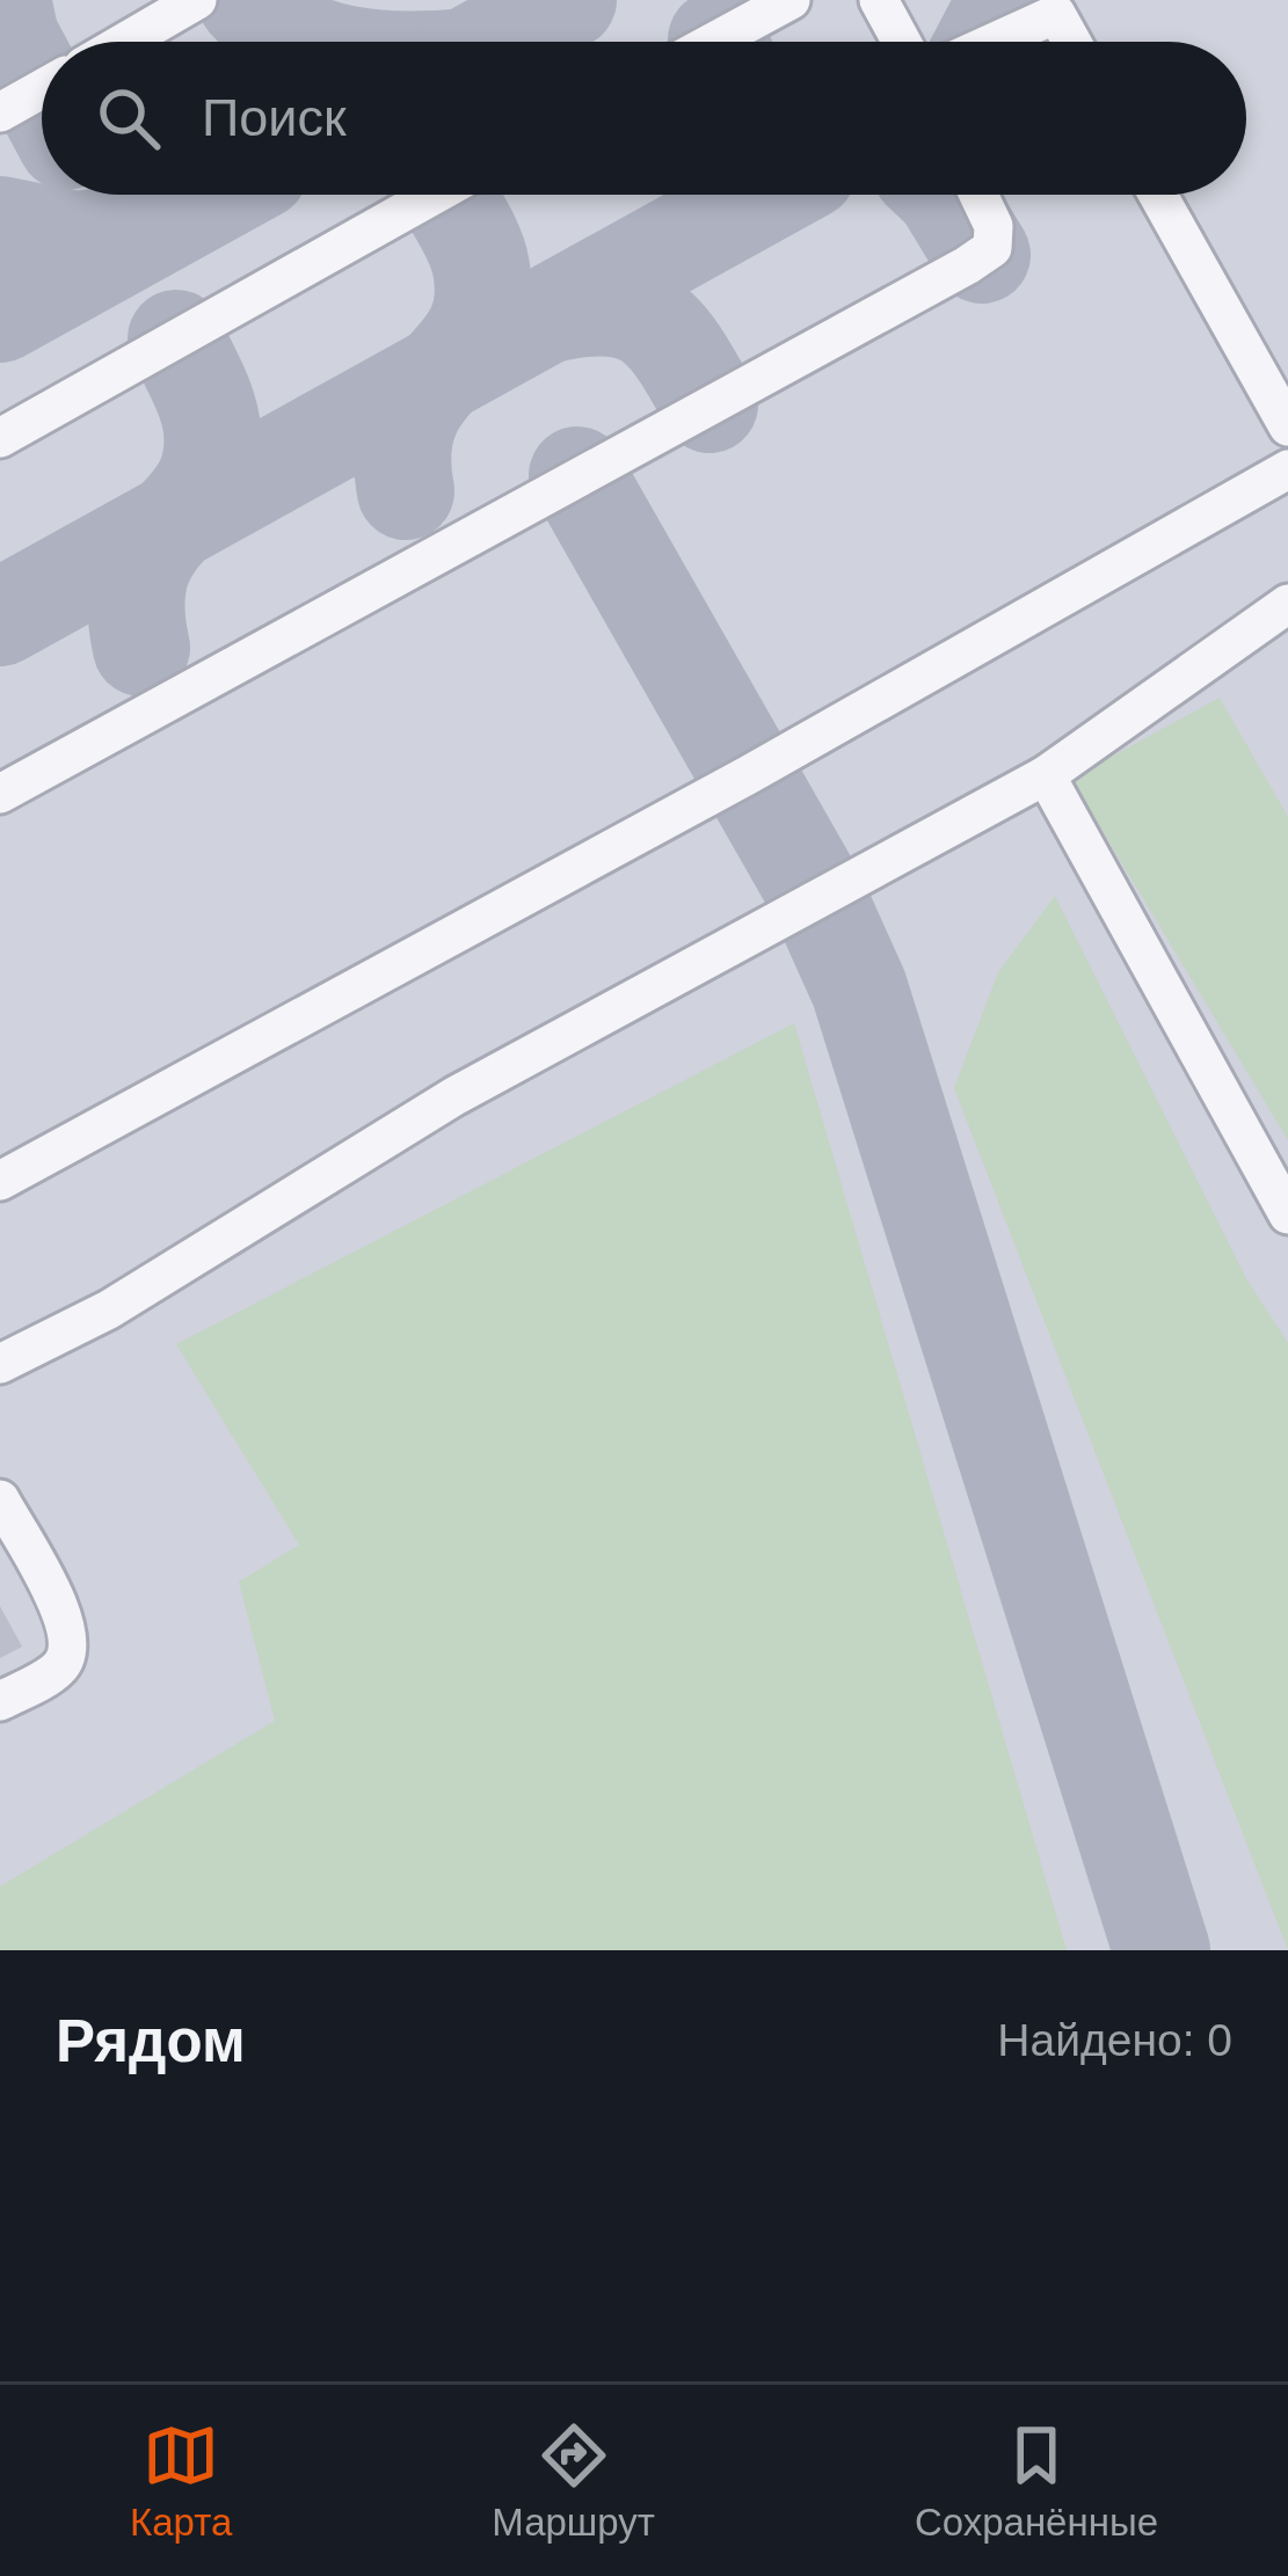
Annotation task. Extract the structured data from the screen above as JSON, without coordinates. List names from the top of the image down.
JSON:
{
  "page": {
    "search": "Поиск",
    "heading": ["Рядом", "Найдено: 0"],
    "nav": ["Карта", "Маршрут", "Сохранённые"]
  }
}
